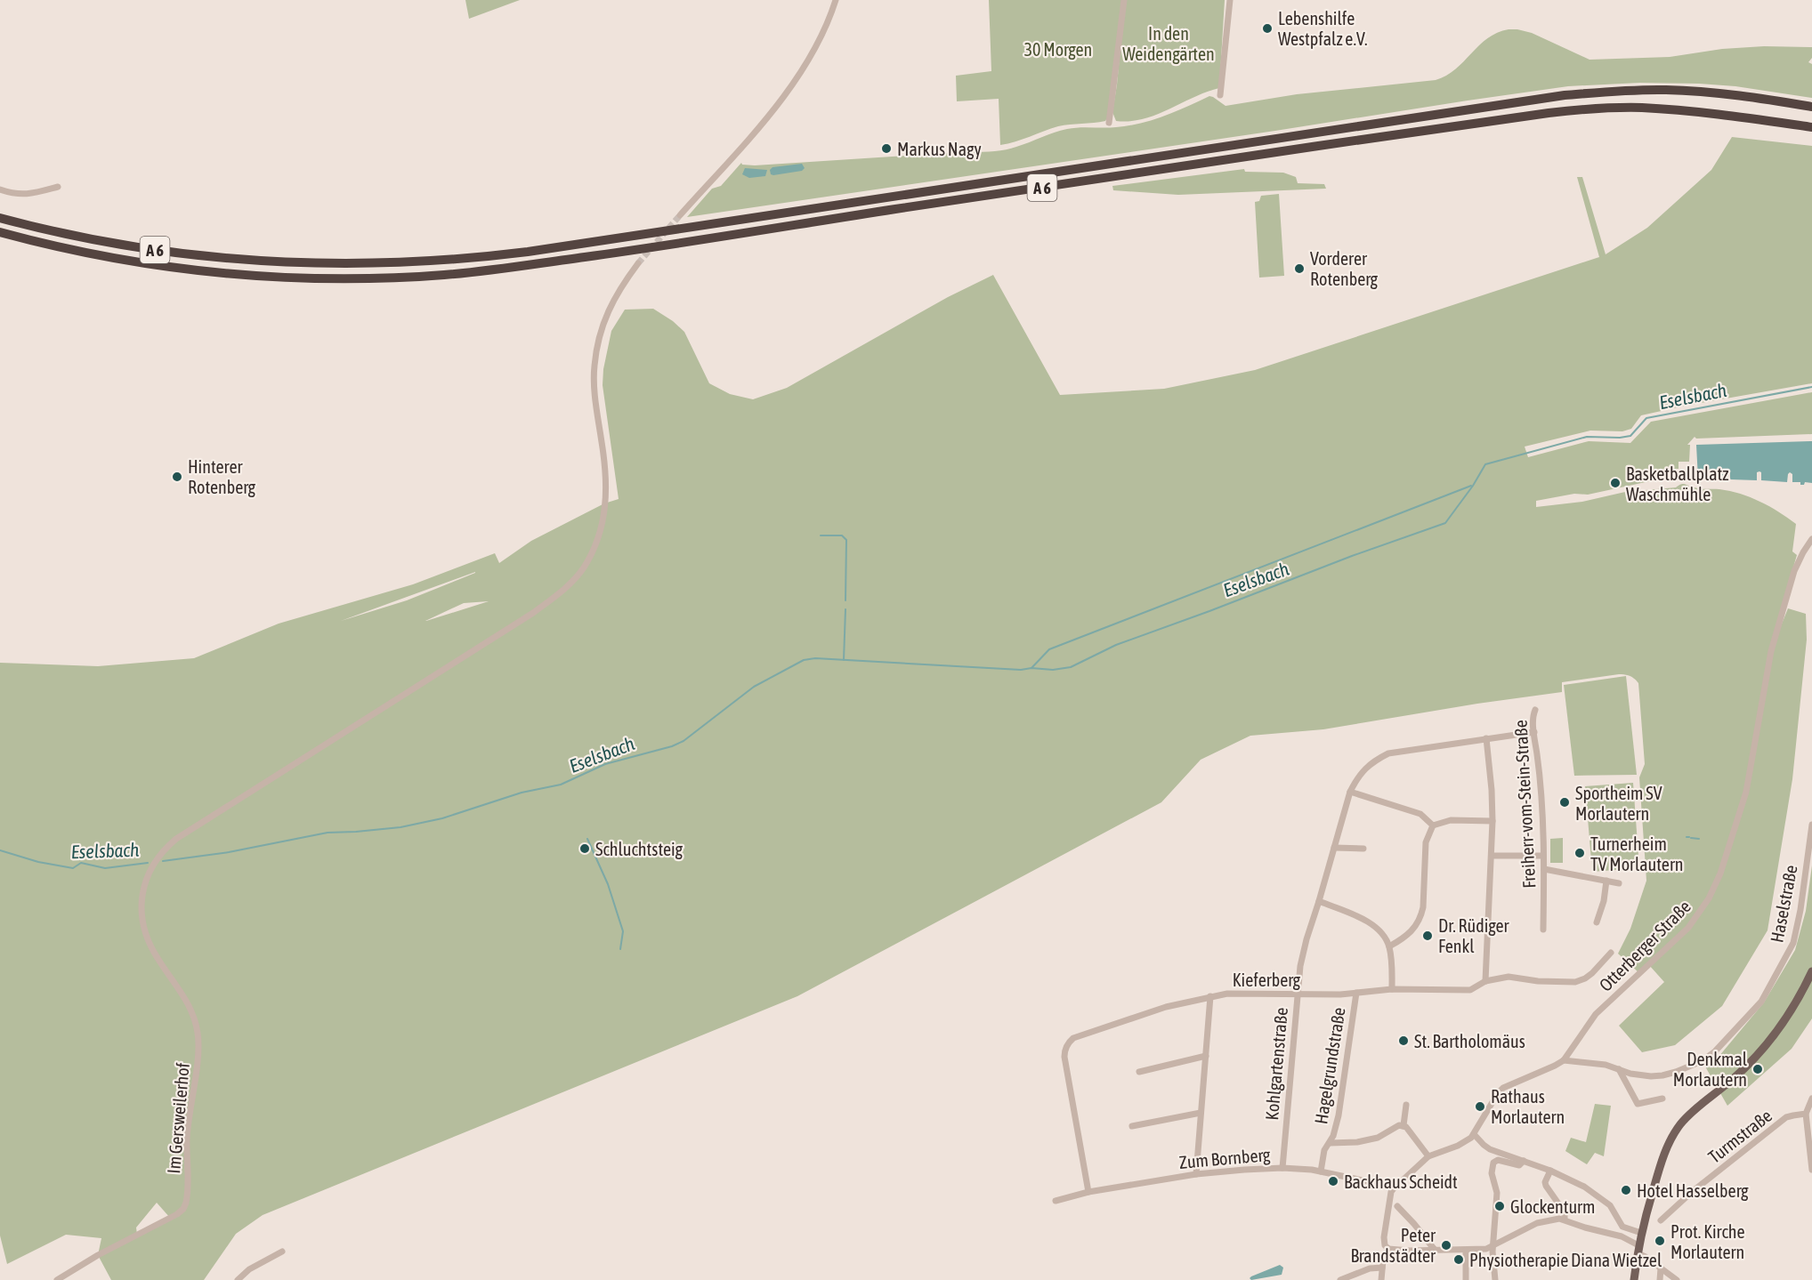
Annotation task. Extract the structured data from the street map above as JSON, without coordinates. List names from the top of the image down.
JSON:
{
  "streets": {
    "highway": ["A 6"],
    "street": [
      "Freiherr-vom-Stein-Straße",
      "Haselstraße",
      "Otterberger Straße",
      "Kieferberg",
      "Kohlgartenstraße",
      "Hagelgrundstraße",
      "Im Gersweilerhof",
      "Turmstraße",
      "Zum Bornberg"
    ]
  },
  "crossings": [
    ["Freiherr-vom-Stein-Straße", "Kohlgartenstraße"],
    ["Haselstraße", "Otterberger Straße"],
    ["Otterberger Straße", "Zum Bornberg"],
    ["Kieferberg", "Kohlgartenstraße"],
    ["Kieferberg", "Hagelgrundstraße"],
    ["Kieferberg", "Zum Bornberg"],
    ["Kohlgartenstraße", "Zum Bornberg"],
    ["Hagelgrundstraße", "Zum Bornberg"]
  ],
  "water": ["Eselsbach"],
  "parks": ["In den Weidengärten", "30 Morgen"],
  "places": [
    "Lebenshilfe Westpfalz e.V.",
    "Markus Nagy",
    "Vorderer Rotenberg",
    "Hinterer Rotenberg",
    "Basketballplatz Waschmühle",
    "Sportheim SV Morlautern",
    "Schluchtsteig",
    "Turnerheim TV Morlautern",
    "Dr. Rüdiger Fenkl",
    "St. Bartholomäus",
    "Denkmal Morlautern",
    "Rathaus Morlautern",
    "Backhaus Scheidt",
    "Hotel Hasselberg",
    "Glockenturm",
    "Prot. Kirche Morlautern",
    "Peter Brandstädter",
    "Physiotherapie Diana Wietzel"
  ]
}
